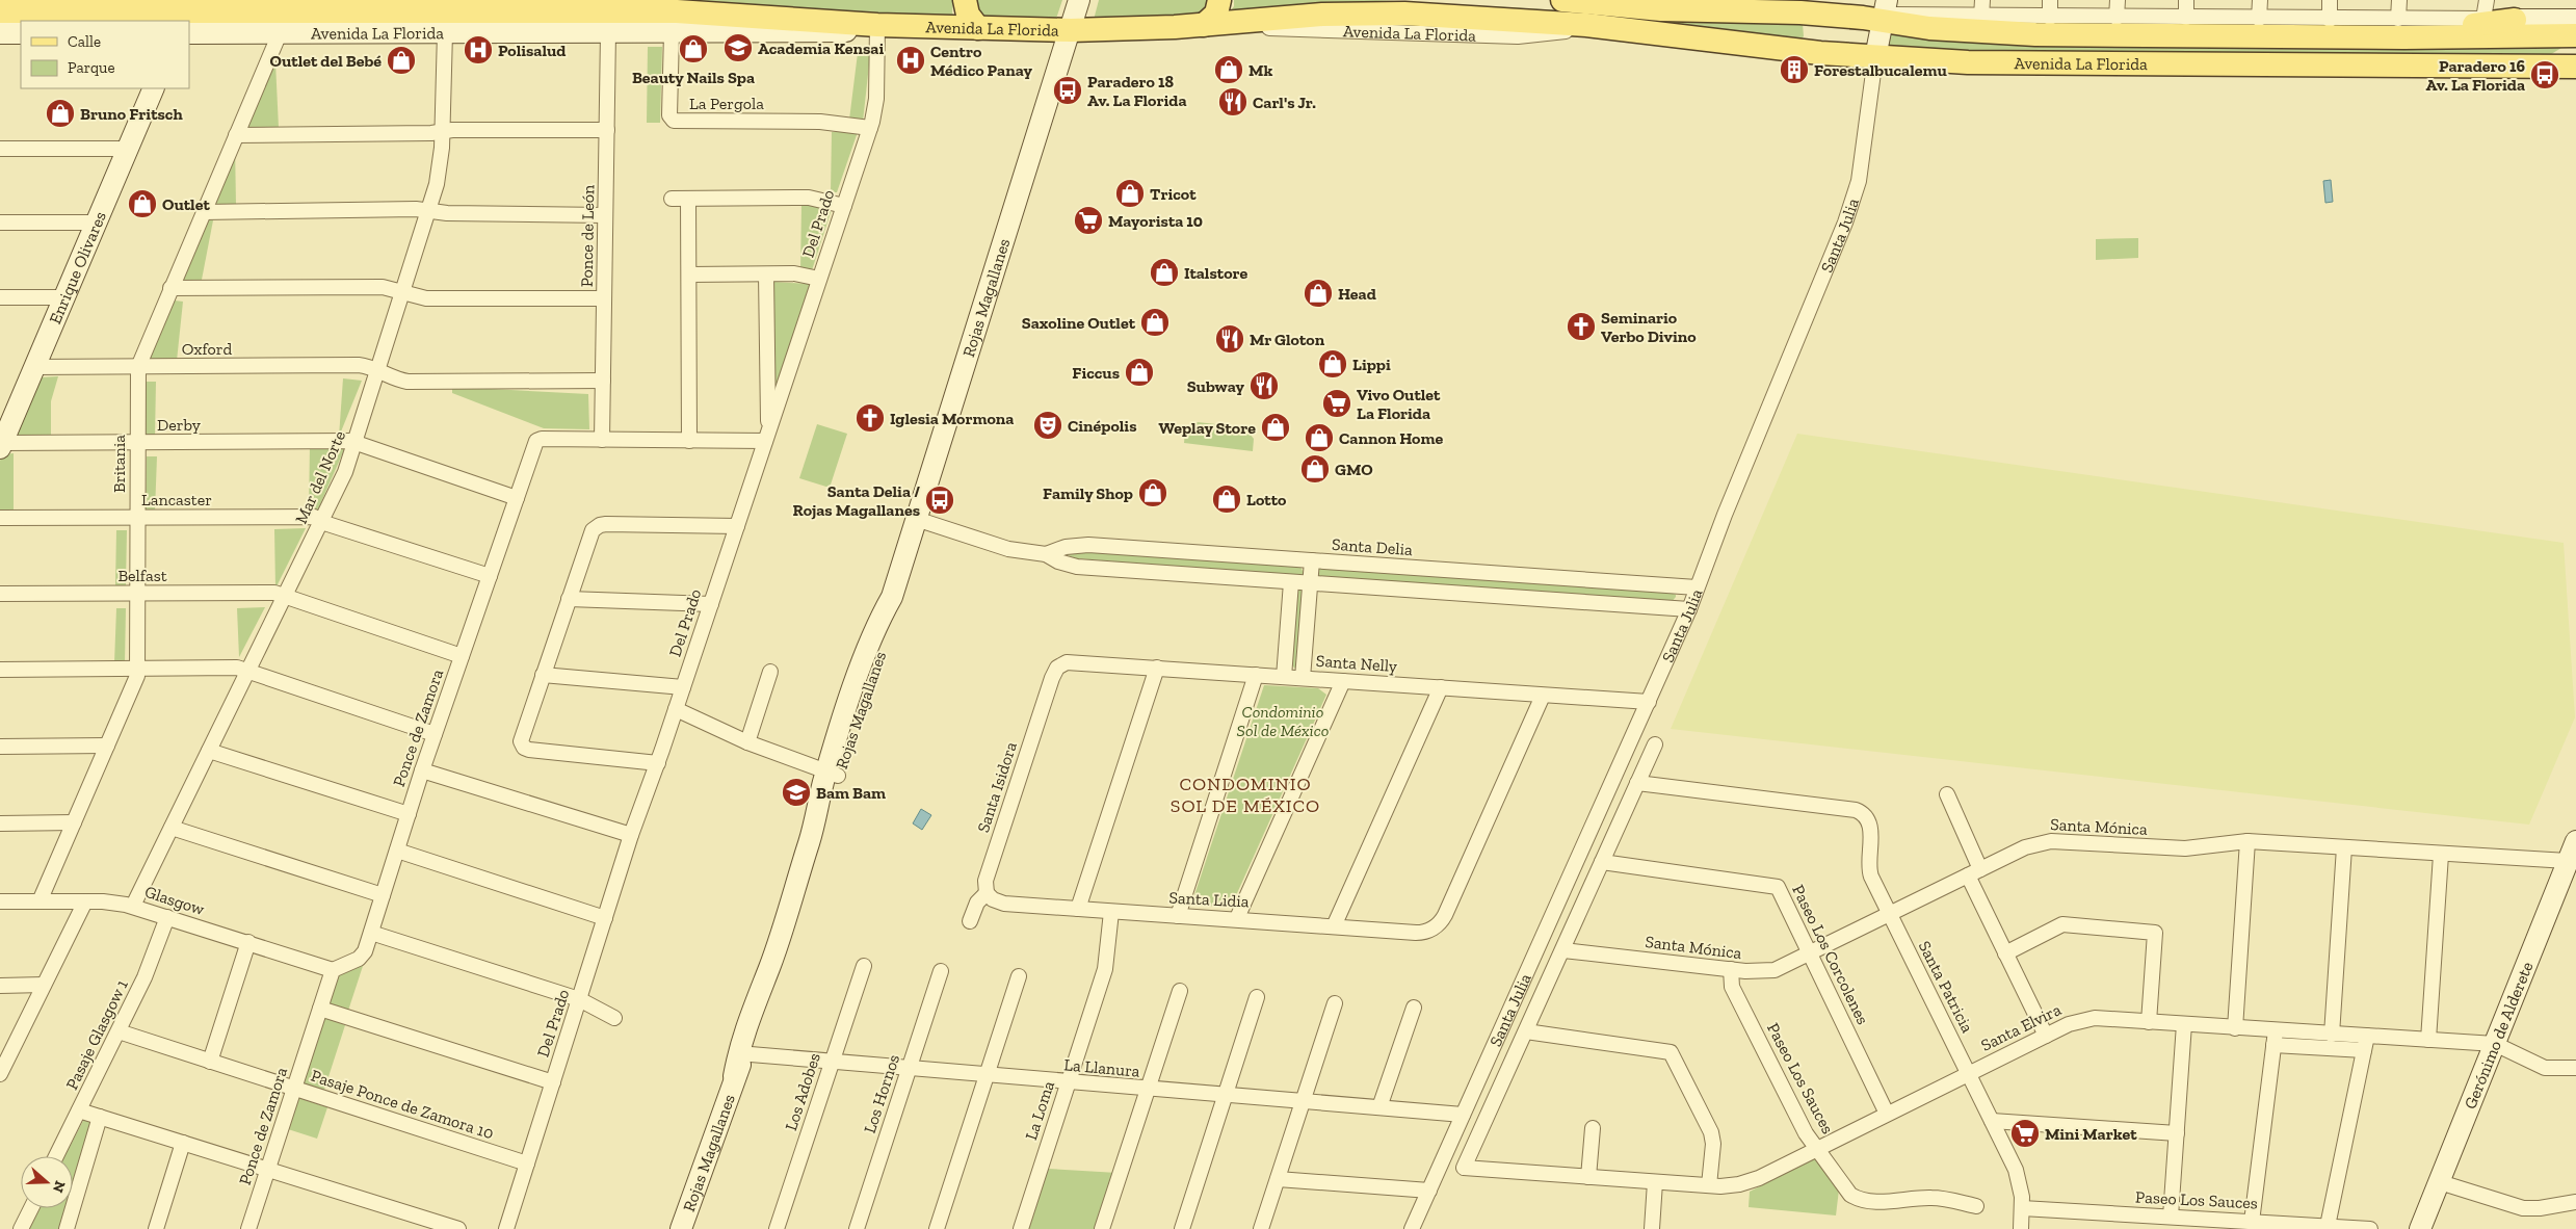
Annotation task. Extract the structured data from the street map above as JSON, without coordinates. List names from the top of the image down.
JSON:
{
  "streets": {
    "main road": ["Avenida La Florida"],
    "street": [
      "La Pergola",
      "Del Prado",
      "Santa Julia",
      "Ponce de León",
      "Enrique Olivares",
      "Rojas Magallanes",
      "Oxford",
      "Derby",
      "Britania",
      "Mar del Norte",
      "Lancaster",
      "Santa Delia",
      "Belfast",
      "Santa Nelly",
      "Ponce de Zamora",
      "Santa Isidora",
      "Santa Mónica",
      "Santa Lidia",
      "Glasgow",
      "Paseo Los Corcolenes",
      "Santa Patricia",
      "Santa Elvira",
      "Pasaje Glasgow 1",
      "Gerónimo de Alderete",
      "La Llanura",
      "Paseo Los Sauces",
      "Los Adobes",
      "Los Hornos",
      "Pasaje Ponce de Zamora 10",
      "La Loma"
    ]
  },
  "crossings": [
    ["Avenida La Florida", "La Pergola"],
    ["Avenida La Florida", "Del Prado"],
    ["Avenida La Florida", "Santa Julia"],
    ["Avenida La Florida", "Ponce de León"],
    ["Avenida La Florida", "Rojas Magallanes"],
    ["Avenida La Florida", "Britania"],
    ["Avenida La Florida", "Mar del Norte"],
    ["La Pergola", "Del Prado"],
    ["Del Prado", "Ponce de Zamora"],
    ["Del Prado", "Pasaje Ponce de Zamora 10"],
    ["Santa Julia", "Santa Delia"],
    ["Santa Julia", "Santa Nelly"],
    ["Santa Julia", "Santa Mónica"],
    ["Santa Julia", "Paseo Los Corcolenes"],
    ["Santa Julia", "Santa Patricia"],
    ["Santa Julia", "Santa Elvira"],
    ["Santa Julia", "La Llanura"],
    ["Ponce de León", "Oxford"],
    ["Ponce de León", "Ponce de Zamora"],
    ["Enrique Olivares", "Oxford"],
    ["Enrique Olivares", "Derby"],
    ["Rojas Magallanes", "Santa Delia"],
    ["Rojas Magallanes", "La Llanura"],
    ["Oxford", "Britania"],
    ["Oxford", "Mar del Norte"],
    ["Derby", "Britania"],
    ["Derby", "Mar del Norte"],
    ["Derby", "Ponce de Zamora"],
    ["Britania", "Lancaster"],
    ["Britania", "Belfast"],
    ["Britania", "Glasgow"],
    ["Mar del Norte", "Lancaster"],
    ["Mar del Norte", "Belfast"],
    ["Mar del Norte", "Glasgow"],
    ["Lancaster", "Ponce de Zamora"],
    ["Belfast", "Ponce de Zamora"],
    ["Santa Nelly", "Santa Isidora"],
    ["Santa Nelly", "Santa Lidia"],
    ["Ponce de Zamora", "Glasgow"],
    ["Ponce de Zamora", "Pasaje Ponce de Zamora 10"],
    ["Santa Isidora", "Santa Lidia"],
    ["Santa Mónica", "Paseo Los Corcolenes"],
    ["Santa Mónica", "Santa Patricia"],
    ["Santa Mónica", "Gerónimo de Alderete"],
    ["Santa Mónica", "Paseo Los Sauces"],
    ["Santa Lidia", "La Loma"],
    ["Glasgow", "Pasaje Glasgow 1"],
    ["Paseo Los Corcolenes", "Santa Elvira"],
    ["Santa Patricia", "Santa Elvira"],
    ["Santa Patricia", "Paseo Los Sauces"],
    ["Santa Elvira", "Gerónimo de Alderete"],
    ["Santa Elvira", "Paseo Los Sauces"],
    ["Pasaje Glasgow 1", "Pasaje Ponce de Zamora 10"],
    ["La Llanura", "Los Adobes"],
    ["La Llanura", "Los Hornos"],
    ["La Llanura", "La Loma"]
  ],
  "districts": ["CONDOMINIO SOL DE MÉXICO"],
  "parks": ["Condominio Sol de México"],
  "places": {
    "school or university": ["Academia Kensai", "Bam Bam"],
    "shop": [
      "Beauty Nails Spa",
      "Outlet del Bebé",
      "Mk",
      "Bruno Fritsch",
      "Tricot",
      "Outlet",
      "Italstore",
      "Head",
      "Saxoline Outlet",
      "Lippi",
      "Ficcus",
      "Weplay Store",
      "Cannon Home",
      "GMO",
      "Family Shop",
      "Lotto"
    ],
    "hospital": ["Polisalud", "Centro Médico Panay"],
    "building": ["Forestalbucalemu"],
    "bus stop": ["Paradero 16 Av. La Florida", "Paradero 18 Av. La Florida", "Santa Delia / Rojas Magallanes"],
    "restaurant": ["Carl's Jr.", "Mr Gloton", "Subway"],
    "supermarket": ["Mayorista 10", "Vivo Outlet La Florida", "Mini Market"],
    "church": ["Seminario Verbo Divino", "Iglesia Mormona"],
    "theatre": ["Cinépolis"]
  },
  "legend": ["Calle", "Parque"],
  "north": "right"
}
